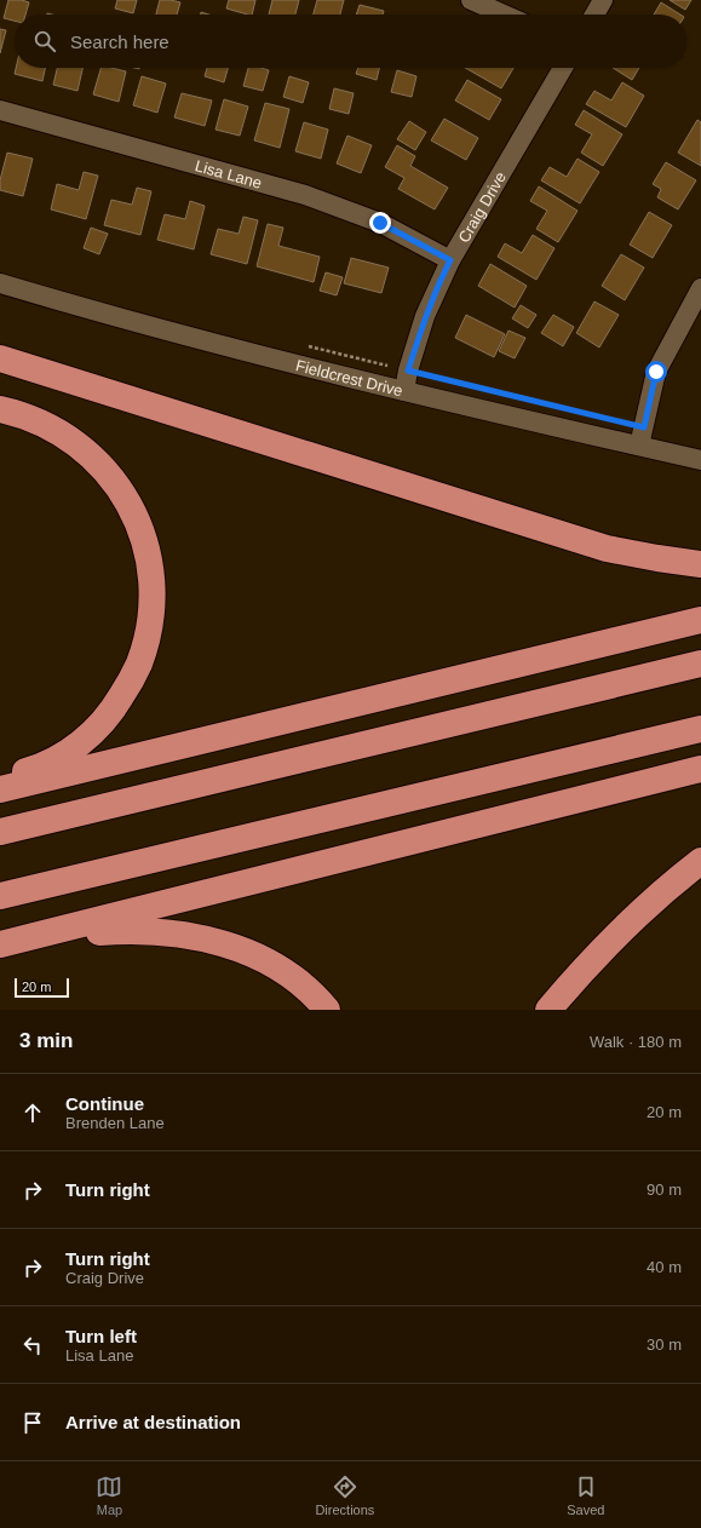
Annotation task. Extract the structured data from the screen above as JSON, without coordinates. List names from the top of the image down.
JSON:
{
  "streets": {
    "street": ["Lisa Lane", "Craig Drive", "Fieldcrest Drive"]
  },
  "crossings": [
    ["Lisa Lane", "Craig Drive"],
    ["Craig Drive", "Fieldcrest Drive"]
  ],
  "scale_bar": "20 m",
  "page": {
    "search": "Search here",
    "scale": "20 m",
    "heading": ["3 min", "Walk · 180 m"],
    "list": [
      ["Continue", "Brenden Lane", "20 m"],
      ["Turn right", "90 m"],
      ["Turn right", "Craig Drive", "40 m"],
      ["Turn left", "Lisa Lane", "30 m"],
      "Arrive at destination"
    ],
    "nav": ["Map", "Directions", "Saved"]
  }
}
